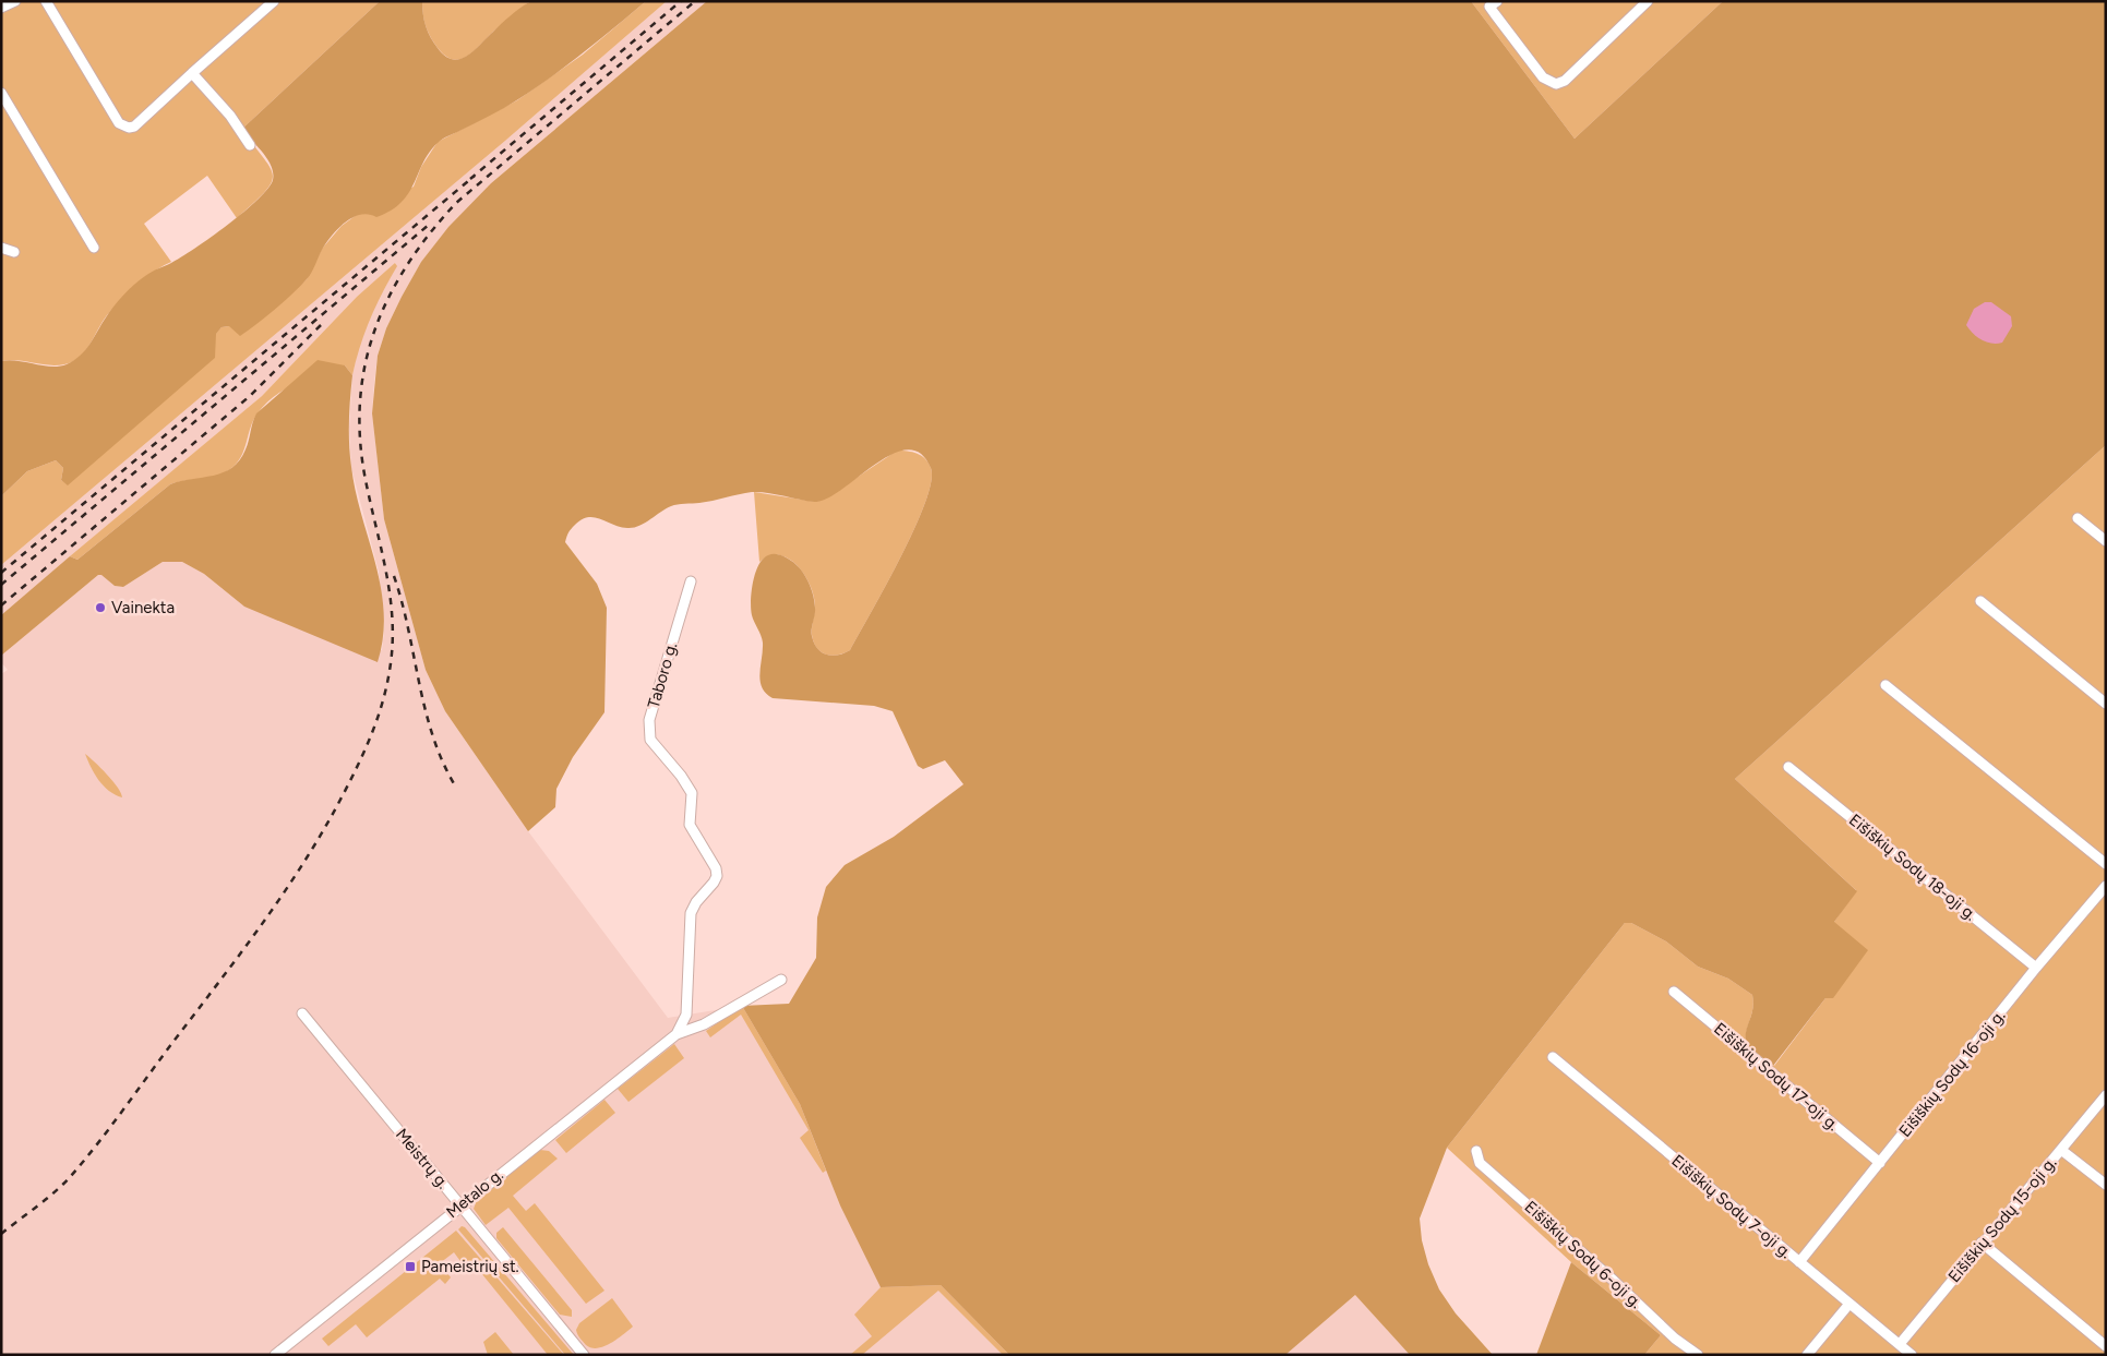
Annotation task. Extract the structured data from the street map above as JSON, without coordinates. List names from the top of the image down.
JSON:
{
  "streets": {
    "street": [
      "Taboro g.",
      "Eišiškių Sodų 18-oji g.",
      "Eišiškių Sodų 16-oji g.",
      "Eišiškių Sodų 17-oji g.",
      "Meistrų g.",
      "Metalo g.",
      "Eišiškių Sodų 7-oji g.",
      "Eišiškių Sodų 15-oji g.",
      "Eišiškių Sodų 6-oji g."
    ]
  },
  "crossings": [
    ["Taboro g.", "Metalo g."],
    ["Eišiškių Sodų 18-oji g.", "Eišiškių Sodų 16-oji g."],
    ["Eišiškių Sodų 16-oji g.", "Eišiškių Sodų 17-oji g."],
    ["Eišiškių Sodų 16-oji g.", "Eišiškių Sodų 7-oji g."],
    ["Meistrų g.", "Metalo g."],
    ["Eišiškių Sodų 7-oji g.", "Eišiškių Sodų 15-oji g."]
  ],
  "places": {
    "other": ["Vainekta"],
    "transit": ["Pameistrių st."]
  }
}
